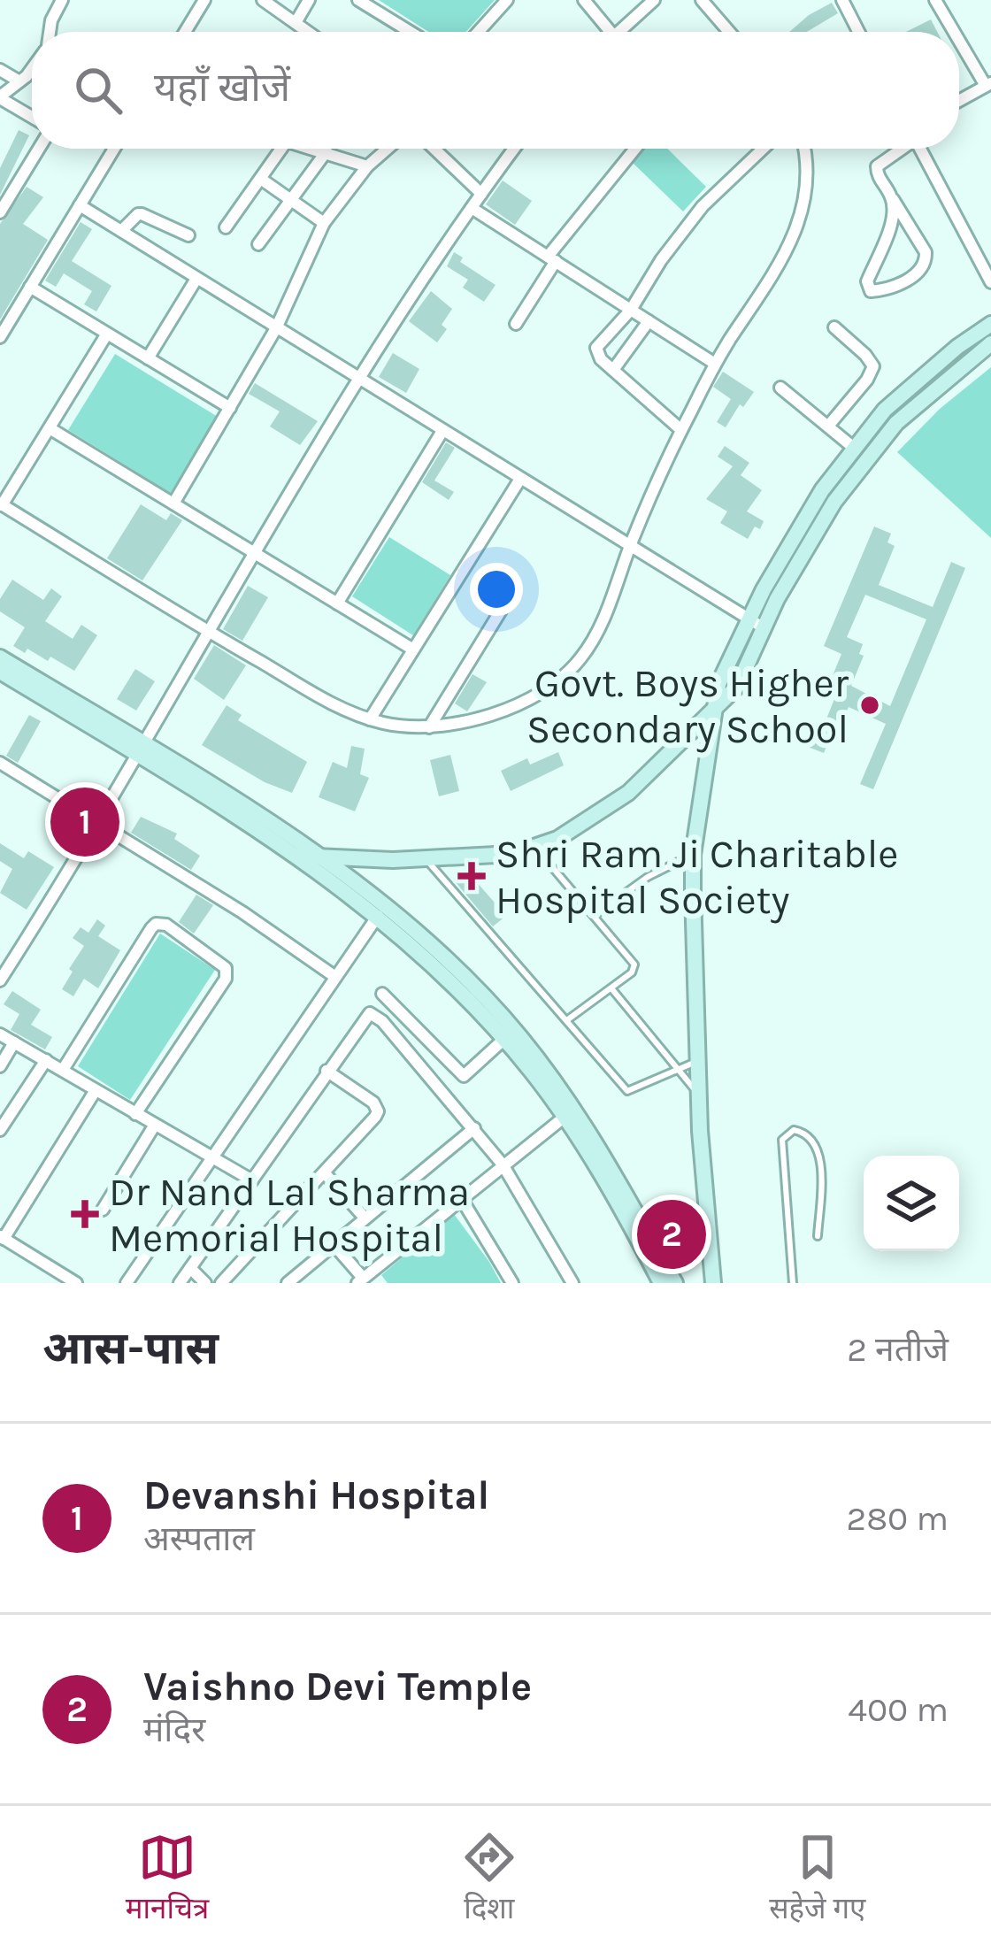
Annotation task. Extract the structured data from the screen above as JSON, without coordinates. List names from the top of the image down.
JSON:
{
  "places": {
    "other": ["Govt. Boys Higher Secondary School"],
    "health": ["Shri Ram Ji Charitable Hospital Society", "Dr Nand Lal Sharma Memorial Hospital"]
  },
  "page": {
    "search": "यहाँ खोजें",
    "pins": ["1", "2"],
    "heading": ["आस-पास", "2 नतीजे"],
    "list": [
      {
        "mark": "1",
        "name": "Devanshi Hospital",
        "note": "अस्पताल",
        "value": "280 m"
      },
      {
        "mark": "2",
        "name": "Vaishno Devi Temple",
        "note": "मंदिर",
        "value": "400 m"
      }
    ],
    "nav": ["मानचित्र", "दिशा", "सहेजे गए"]
  }
}
